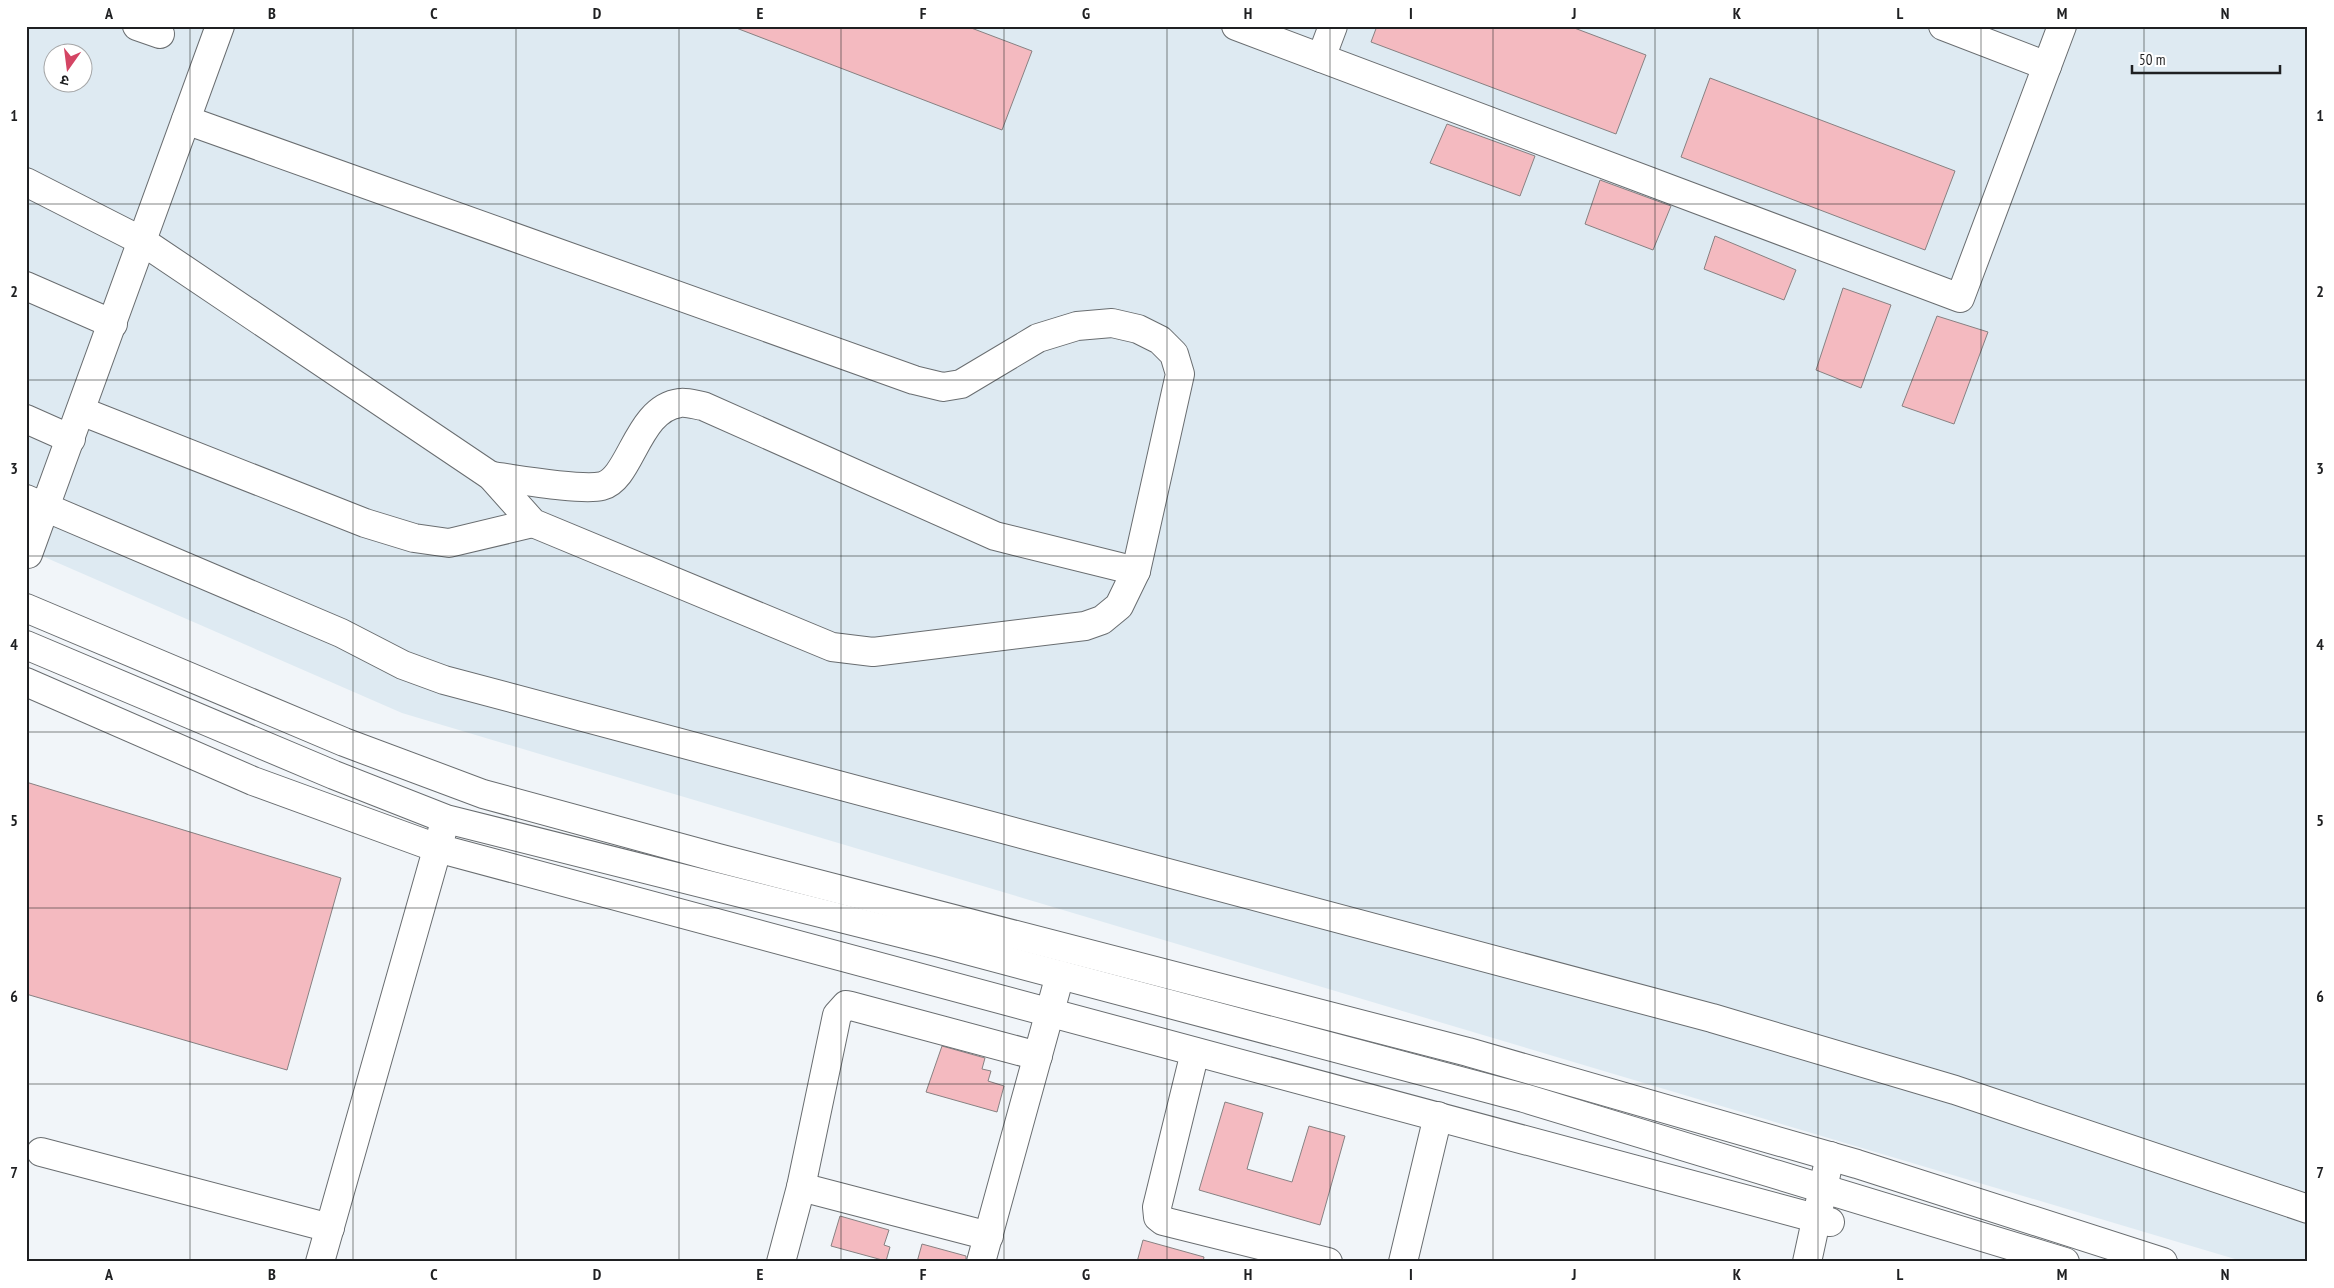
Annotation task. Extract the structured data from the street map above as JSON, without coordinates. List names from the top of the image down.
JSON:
{
  "scale_bar": "50 m",
  "north": "bottom",
  "grid": {
    "columns": [
      "A",
      "B",
      "C",
      "D",
      "E",
      "F",
      "G",
      "H",
      "I",
      "J",
      "K",
      "L",
      "M",
      "N"
    ],
    "rows": [
      "1",
      "2",
      "3",
      "4",
      "5",
      "6",
      "7"
    ]
  }
}
